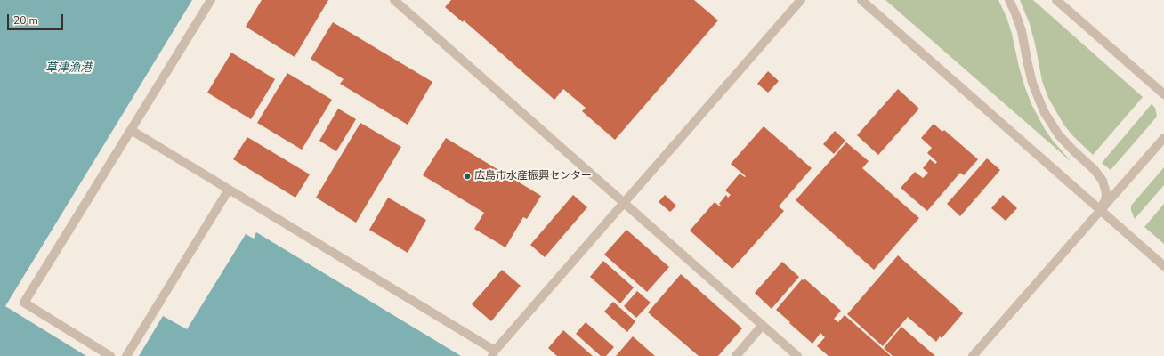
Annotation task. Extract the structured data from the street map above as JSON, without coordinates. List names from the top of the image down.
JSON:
{
  "water": ["草津漁港"],
  "places": ["広島市水産振興センター"],
  "scale_bar": "20 m"
}
